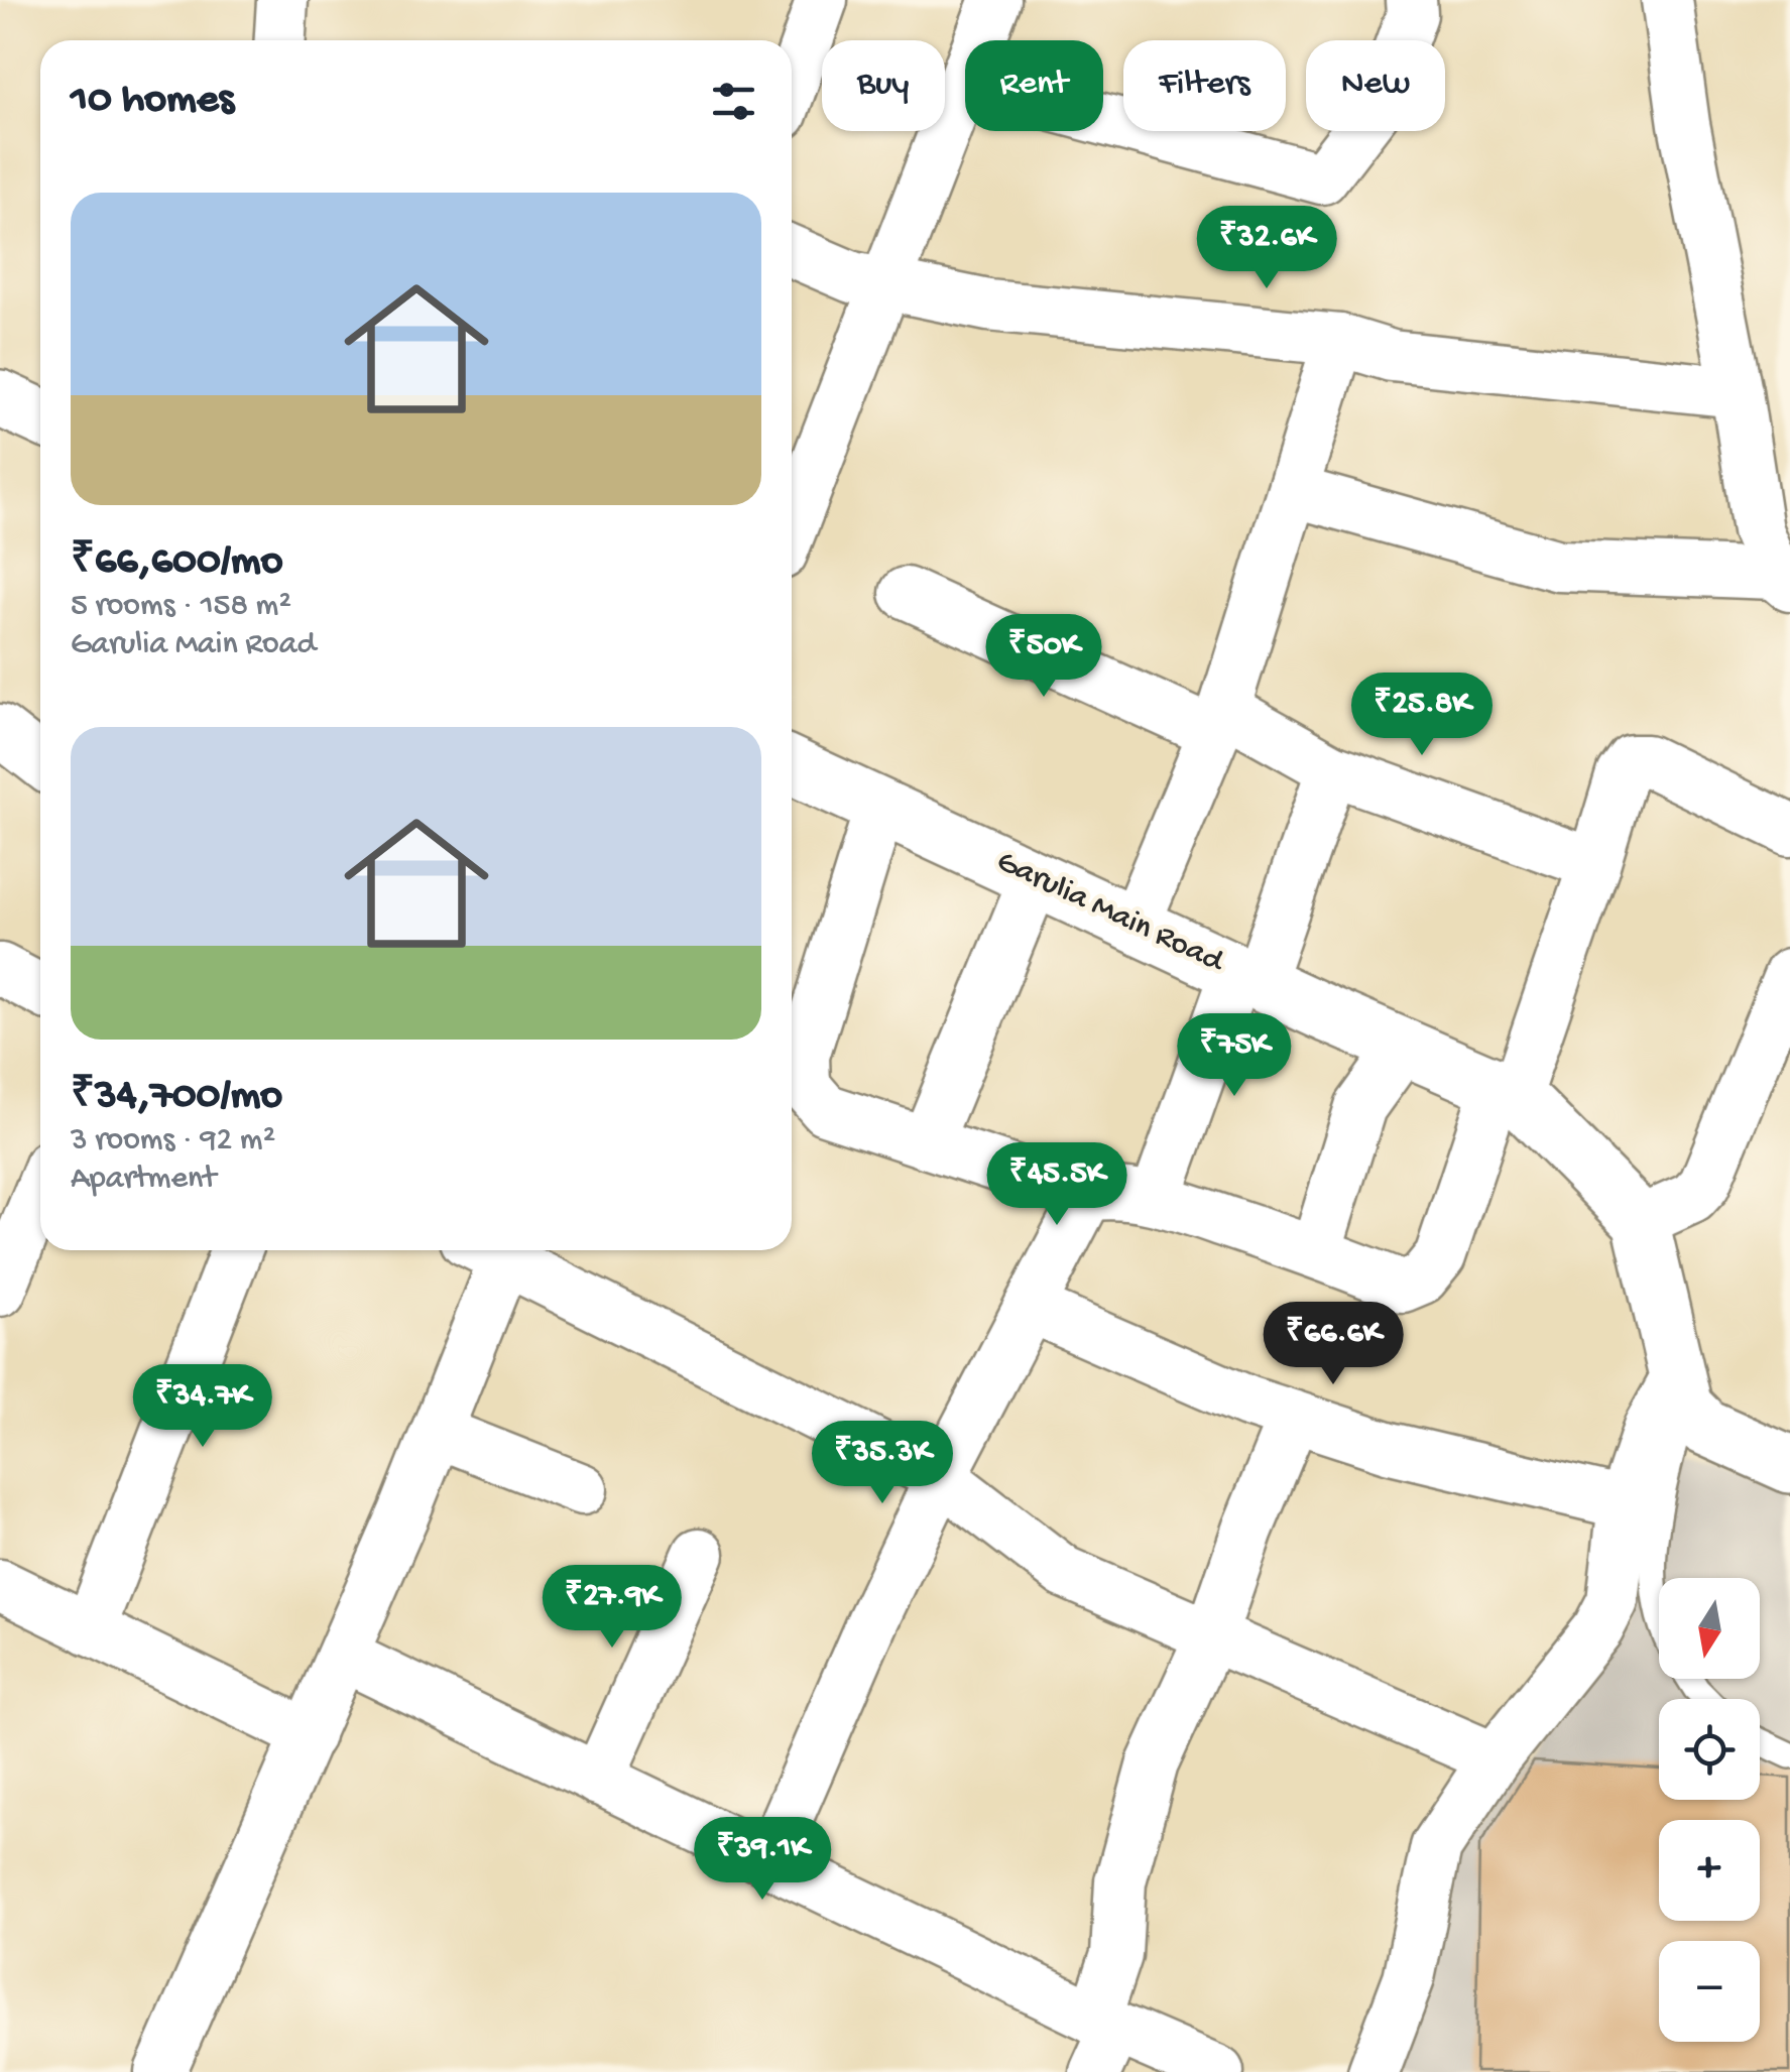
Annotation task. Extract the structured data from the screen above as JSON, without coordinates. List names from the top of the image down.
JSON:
{
  "streets": {
    "street": ["Garulia Main Road"]
  },
  "north": "bottom",
  "page": {
    "chip": [
      "Buy",
      "Rent",
      "Filters",
      "New"
    ],
    "heading": "10 homes",
    "list": [
      {
        "name": "₹66,600/mo",
        "note": "5 rooms · 158 m² · Garulia Main Road"
      },
      {
        "name": "₹34,700/mo",
        "note": "3 rooms · 92 m² · Apartment"
      }
    ],
    "price": [
      "₹32.6K",
      "₹50K",
      "₹25.8K",
      "₹75K",
      "₹45.5K",
      "₹66.6K",
      "₹34.7K",
      "₹35.3K",
      "₹27.9K",
      "₹39.1K"
    ],
    "map_buttons": ["+", "−"]
  }
}
